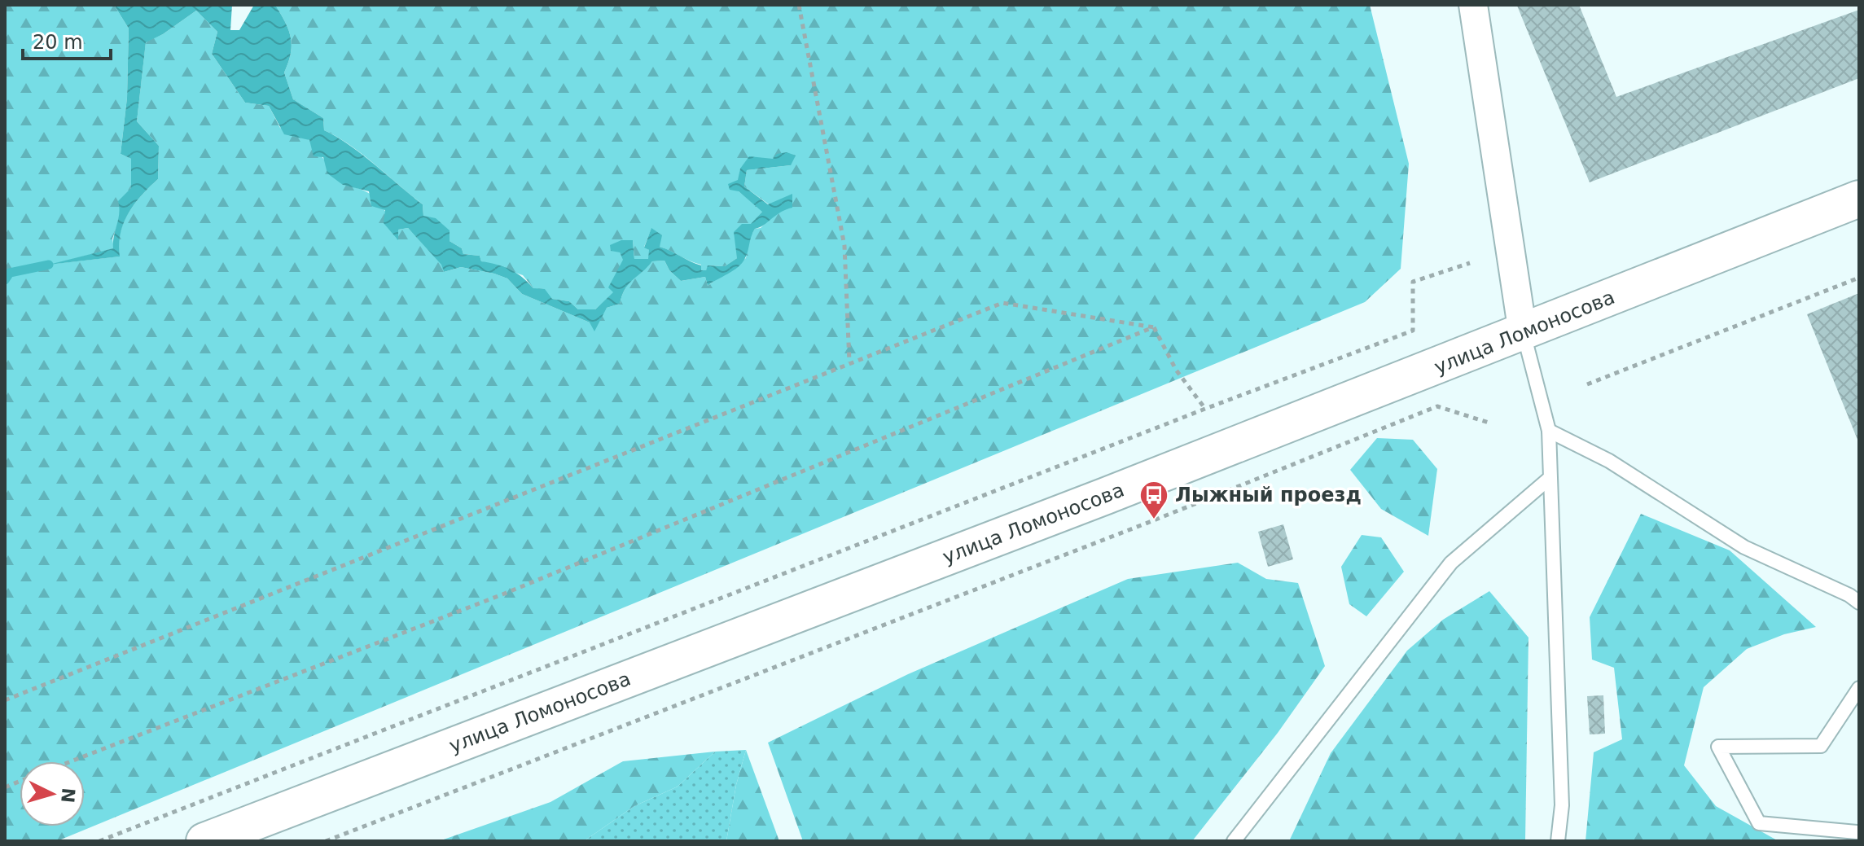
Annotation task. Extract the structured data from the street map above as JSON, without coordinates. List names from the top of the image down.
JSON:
{
  "streets": {
    "street": ["улица Ломоносова"]
  },
  "places": {
    "bus stop": ["Лыжный проезд"]
  },
  "scale_bar": "20 m",
  "north": "right"
}
